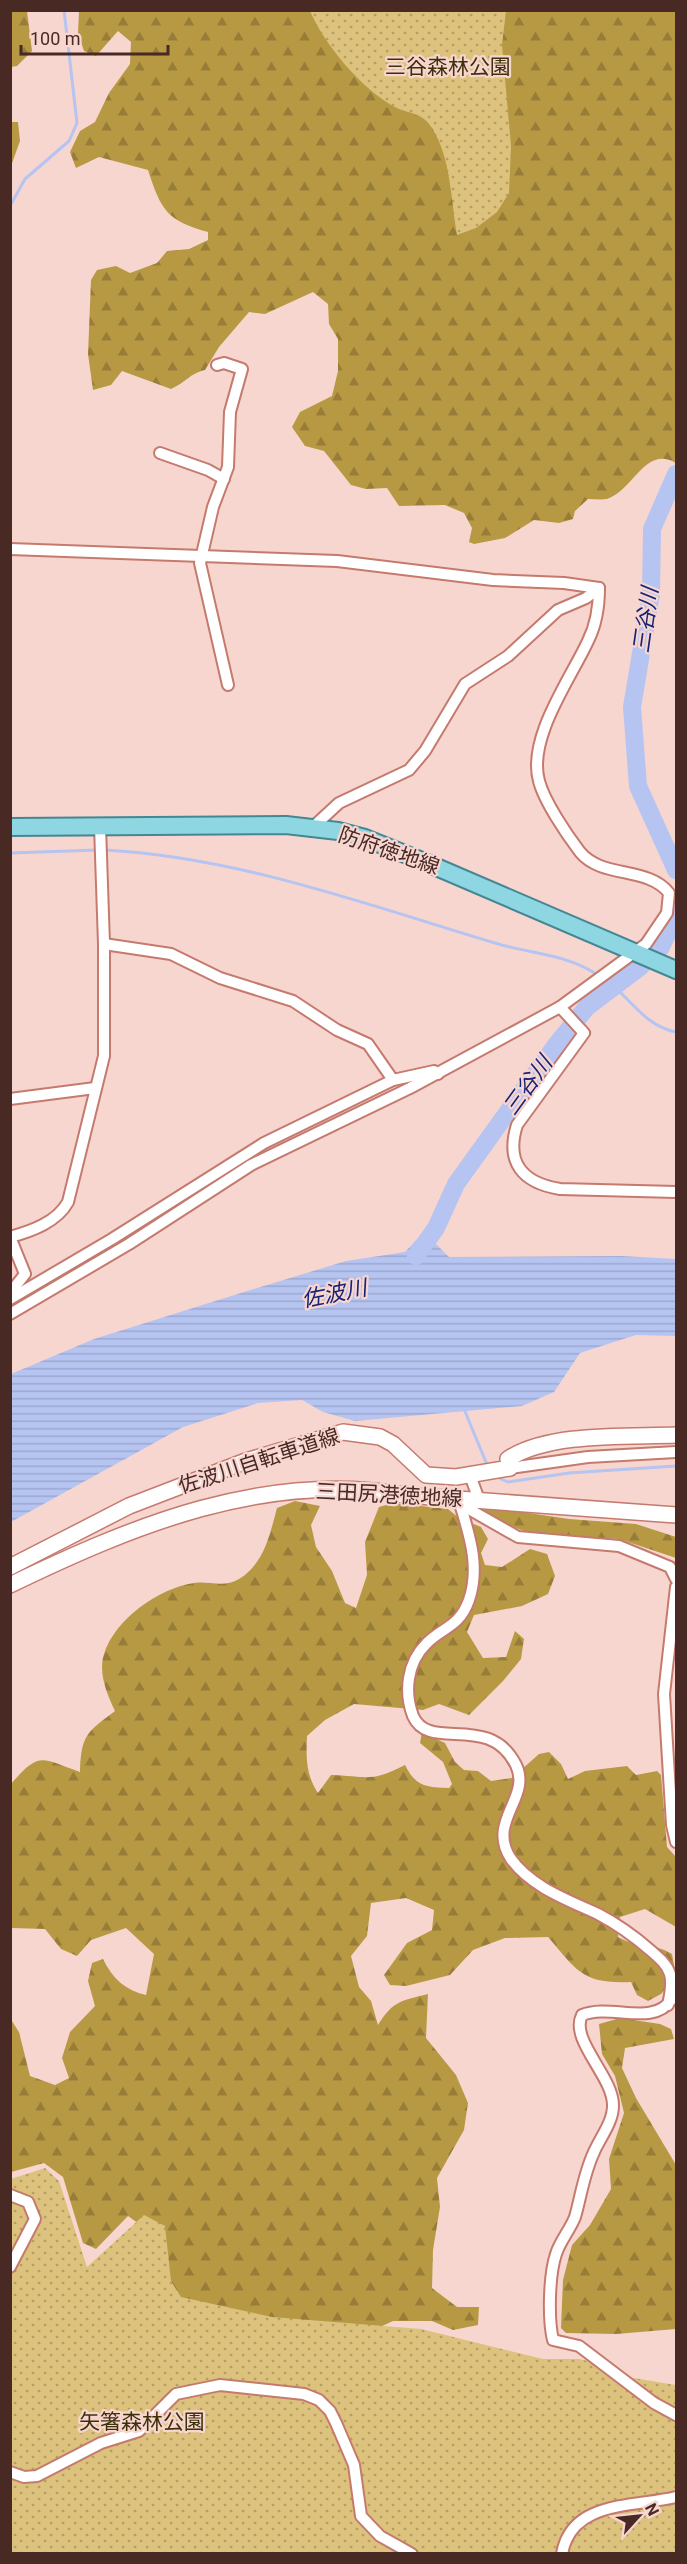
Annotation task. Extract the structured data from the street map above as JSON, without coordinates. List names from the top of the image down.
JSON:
{
  "streets": {
    "main road": ["防府徳地線", "佐波川自転車道線", "三田尻港徳地線"]
  },
  "water": ["三谷川", "佐波川"],
  "parks": ["三谷森林公園", "矢箸森林公園"],
  "scale_bar": "100 m",
  "north": "top right"
}
